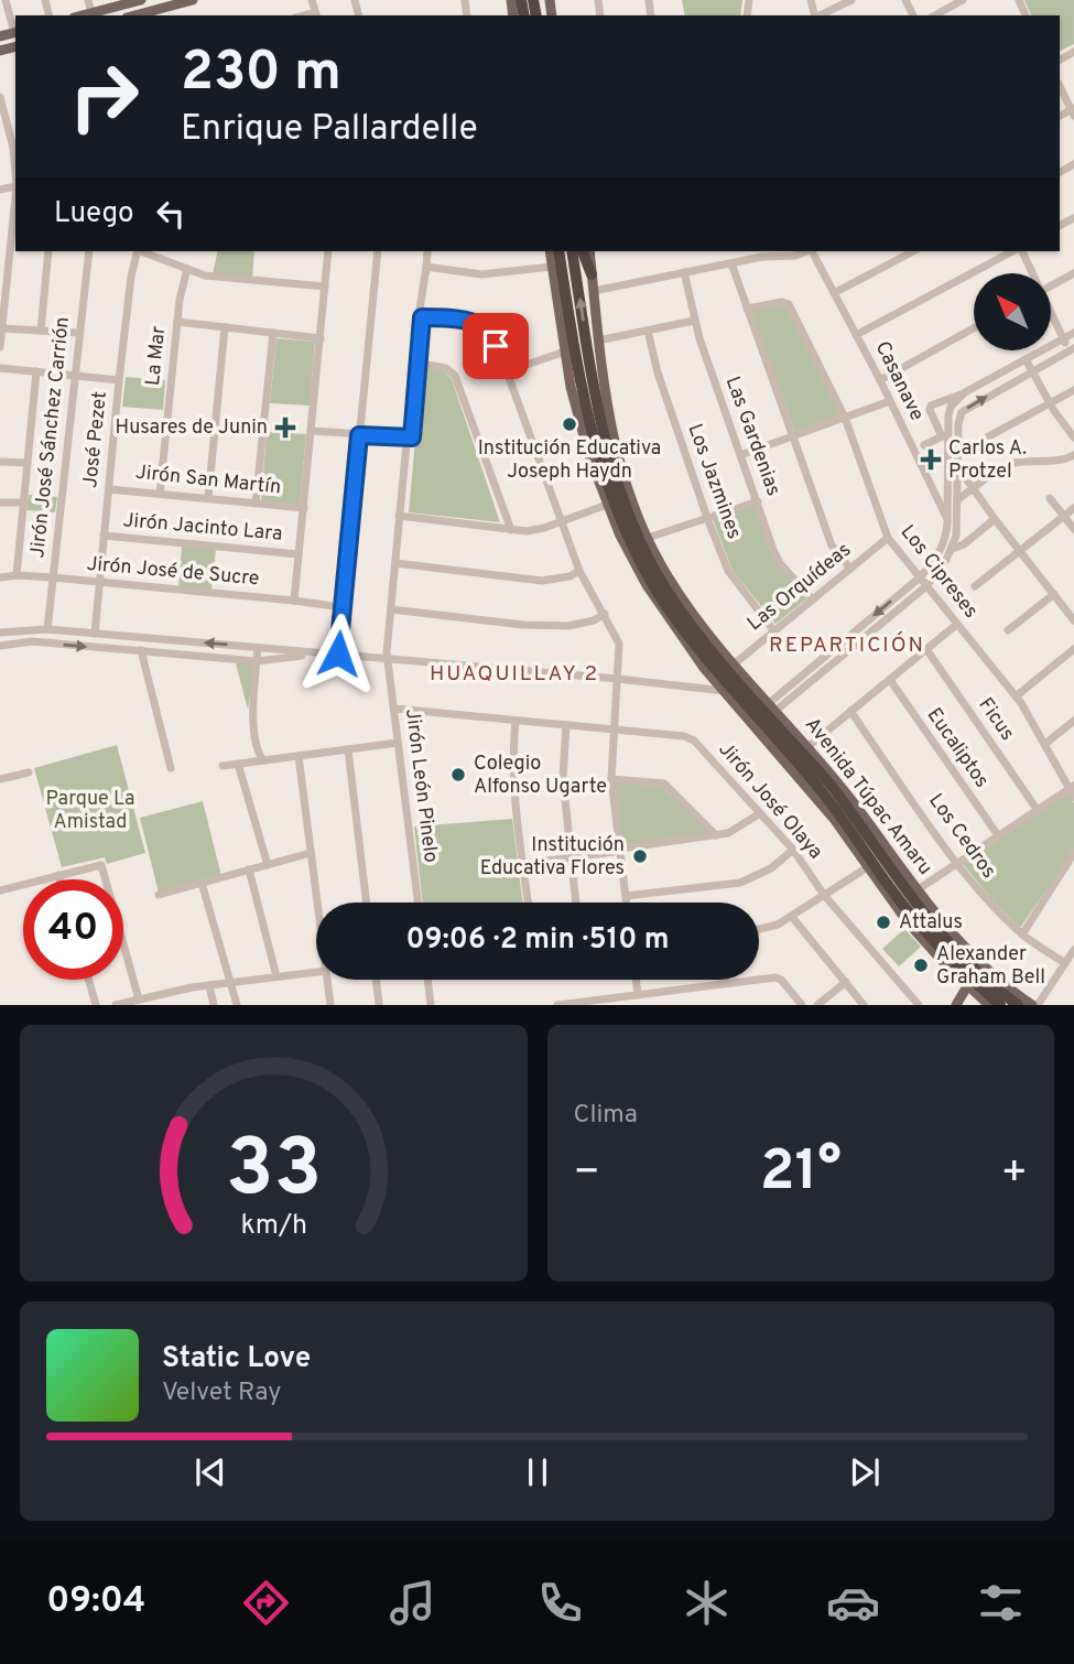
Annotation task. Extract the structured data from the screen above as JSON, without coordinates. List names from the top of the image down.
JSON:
{
  "streets": {
    "highway": ["Avenida Túpac Amaru"],
    "street": [
      "La Mar",
      "Casanave",
      "Las Gardenias",
      "Jirón José Sánchez Carrión",
      "José Pezet",
      "Jirón San Martín",
      "Los Jazmines",
      "Jirón Jacinto Lara",
      "Jirón José de Sucre",
      "Los Cipreses",
      "Las Orquídeas",
      "Ficus",
      "Eucaliptos",
      "Jirón León Pinelo",
      "Jirón José Olaya",
      "Los Cedros"
    ]
  },
  "crossings": [
    ["La Mar", "Jirón San Martín"],
    ["Las Gardenias", "Las Orquídeas"],
    ["Jirón José Sánchez Carrión", "Jirón José de Sucre"],
    ["José Pezet", "Jirón San Martín"],
    ["José Pezet", "Jirón Jacinto Lara"],
    ["José Pezet", "Jirón José de Sucre"],
    ["Los Jazmines", "Las Orquídeas"],
    ["Los Cipreses", "Las Orquídeas"],
    ["Las Orquídeas", "Avenida Túpac Amaru"],
    ["Jirón León Pinelo", "Jirón José Olaya"]
  ],
  "districts": ["REPARTICIÓN", "HUAQUILLAY 2"],
  "parks": ["Parque La Amistad"],
  "places": {
    "other": [
      "Institución Educativa Joseph Haydn",
      "Colegio Alfonso Ugarte",
      "Institución Educativa Flores",
      "Attalus",
      "Alexander Graham Bell"
    ],
    "health": ["Husares de Junin", "Carlos A. Protzel"]
  },
  "north": "top left",
  "page": {
    "turn": ["230 m", "Enrique Pallardelle"],
    "then": "Luego",
    "limit": "40",
    "trip": "09:06 · 2 min · 510 m",
    "tile": "Clima",
    "heat": ["−", "21°", "+"],
    "song": ["Static Love", "Velvet Ray"],
    "tabs": "09:04",
    "gauge": ["33", "km/h"]
  }
}
